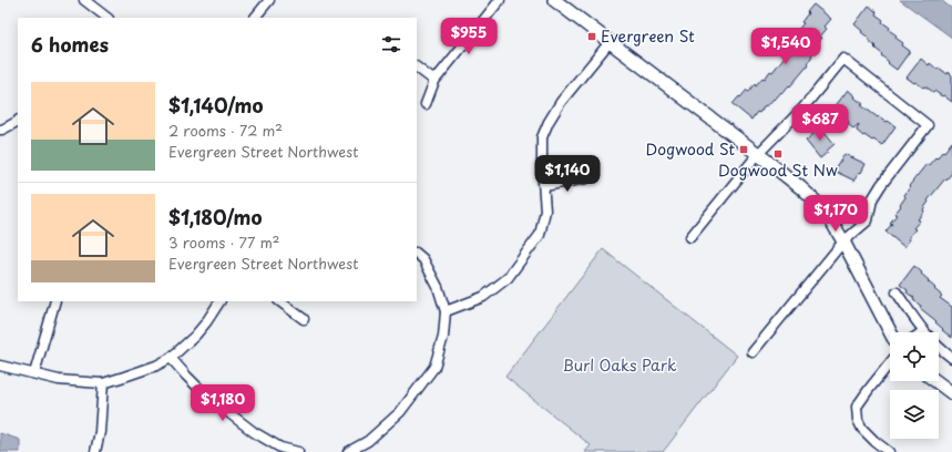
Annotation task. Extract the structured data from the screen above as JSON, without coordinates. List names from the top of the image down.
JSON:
{
  "parks": ["Burl Oaks Park"],
  "places": {
    "transit": ["Evergreen St", "Dogwood St", "Dogwood St Nw"]
  },
  "page": {
    "price": [
      "$955",
      "$1,540",
      "$687",
      "$1,140",
      "$1,170",
      "$1,180"
    ],
    "heading": "6 homes",
    "list": [
      {
        "name": "$1,140/mo",
        "note": "2 rooms · 72 m² · Evergreen Street Northwest"
      },
      {
        "name": "$1,180/mo",
        "note": "3 rooms · 77 m² · Evergreen Street Northwest"
      }
    ]
  }
}
